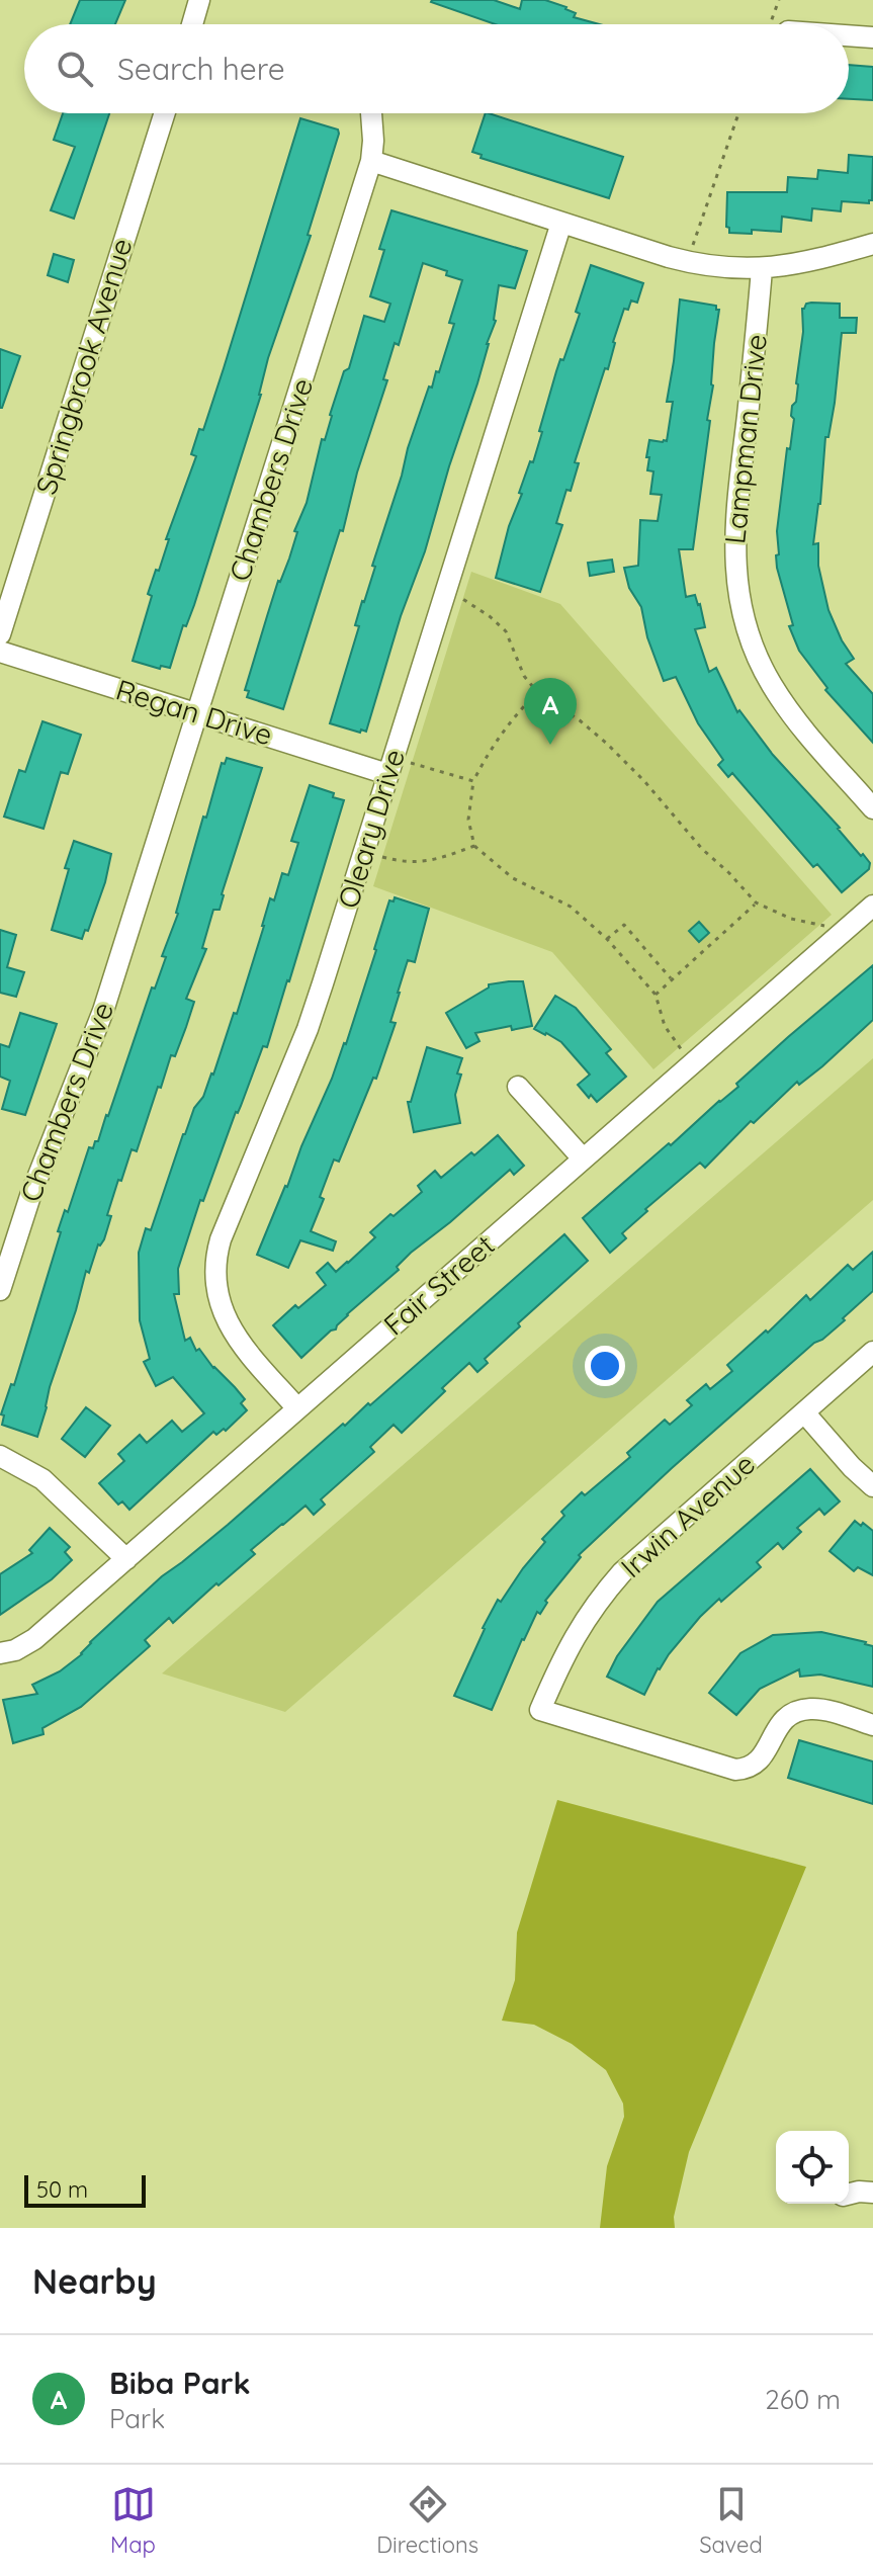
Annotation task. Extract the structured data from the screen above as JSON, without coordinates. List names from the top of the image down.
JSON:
{
  "streets": {
    "street": [
      "Springbrook Avenue",
      "Lampman Drive",
      "Chambers Drive",
      "Regan Drive",
      "Oleary Drive",
      "Fair Street",
      "Irwin Avenue"
    ]
  },
  "crossings": [
    ["Chambers Drive", "Regan Drive"],
    ["Regan Drive", "Oleary Drive"],
    ["Oleary Drive", "Fair Street"]
  ],
  "scale_bar": "50 m",
  "page": {
    "search": "Search here",
    "pins": "A",
    "scale": "50 m",
    "heading": "Nearby",
    "list": [
      {
        "mark": "A",
        "name": "Biba Park",
        "note": "Park",
        "value": "260 m"
      }
    ],
    "nav": ["Map", "Directions", "Saved"]
  }
}
